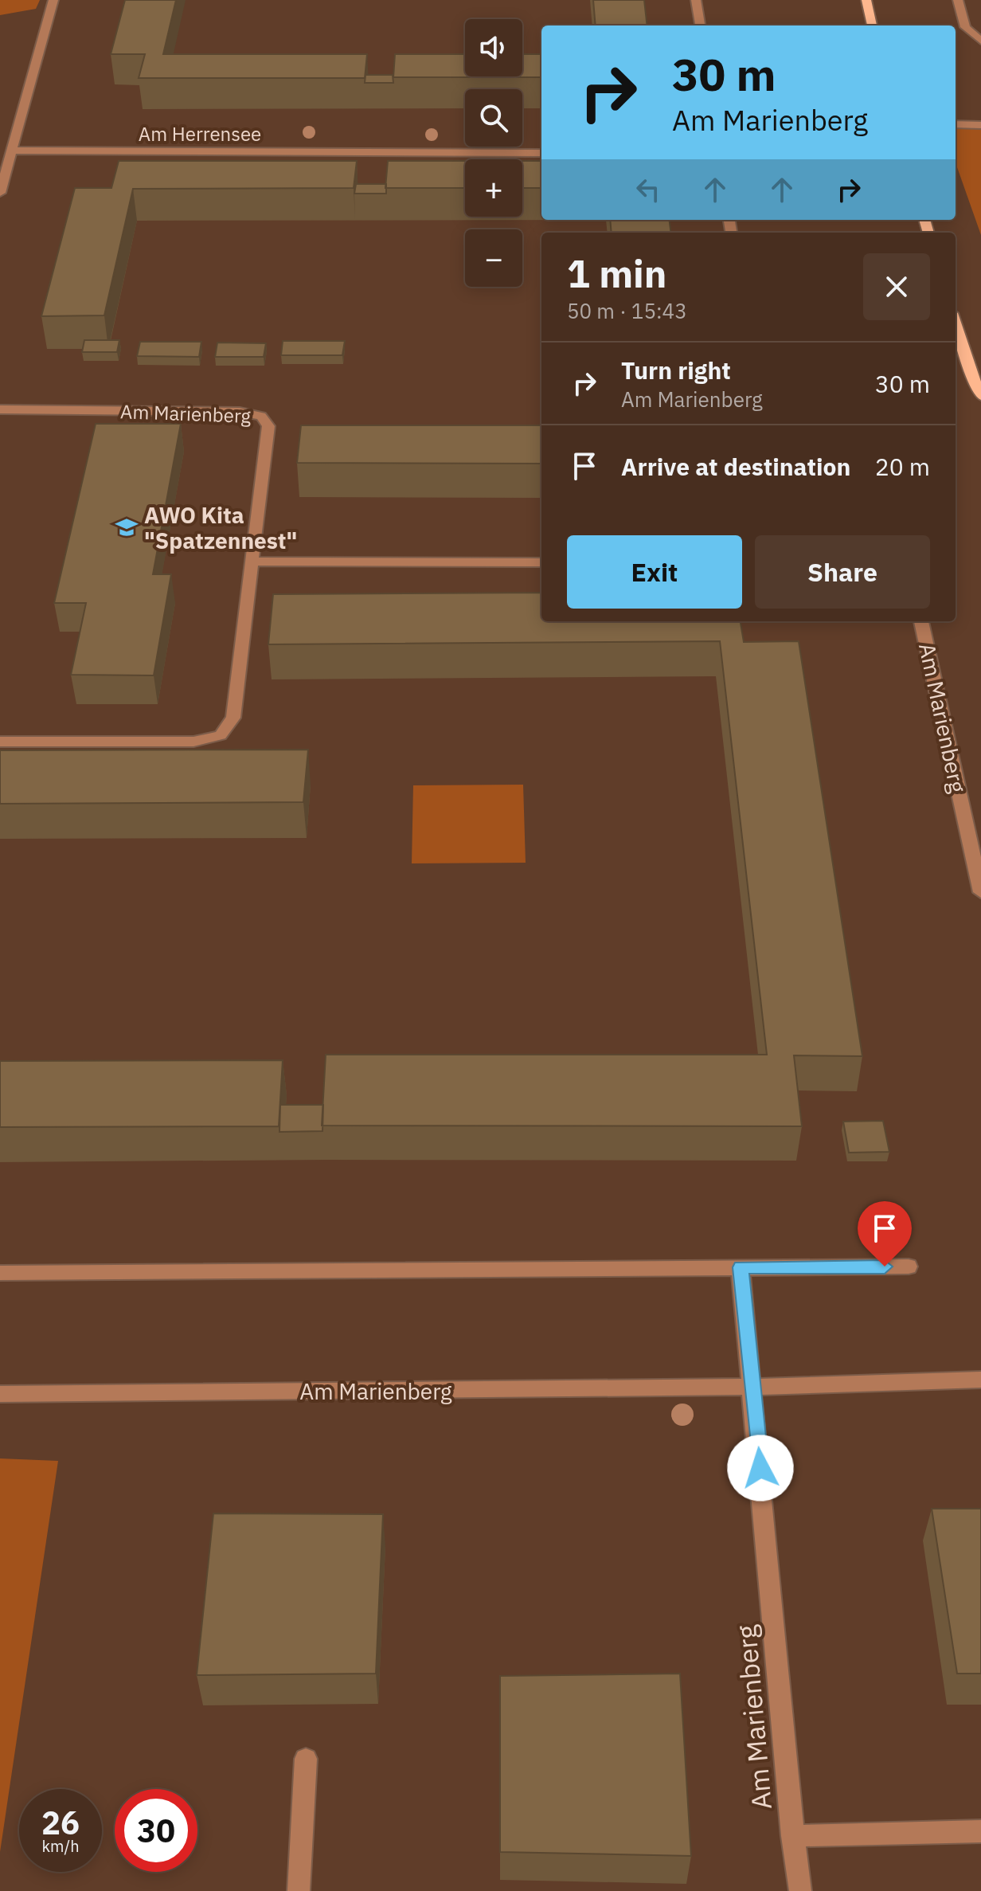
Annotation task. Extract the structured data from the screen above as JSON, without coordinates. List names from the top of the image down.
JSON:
{
  "streets": {
    "street": ["Am Herrensee", "Am Marienberg"]
  },
  "places": {
    "school or university": ["AWO Kita \"Spatzennest\""]
  },
  "page": {
    "map_buttons": ["+", "−"],
    "turn": ["30 m", "Am Marienberg"],
    "heading": ["1 min", "50 m · 15:43"],
    "list": [
      {
        "name": "Turn right",
        "note": "Am Marienberg",
        "value": "30 m"
      },
      {
        "name": "Arrive at destination",
        "value": "20 m"
      }
    ],
    "buttons": ["Exit", "Share"],
    "speed": "26 km/h",
    "limit": "30"
  }
}
